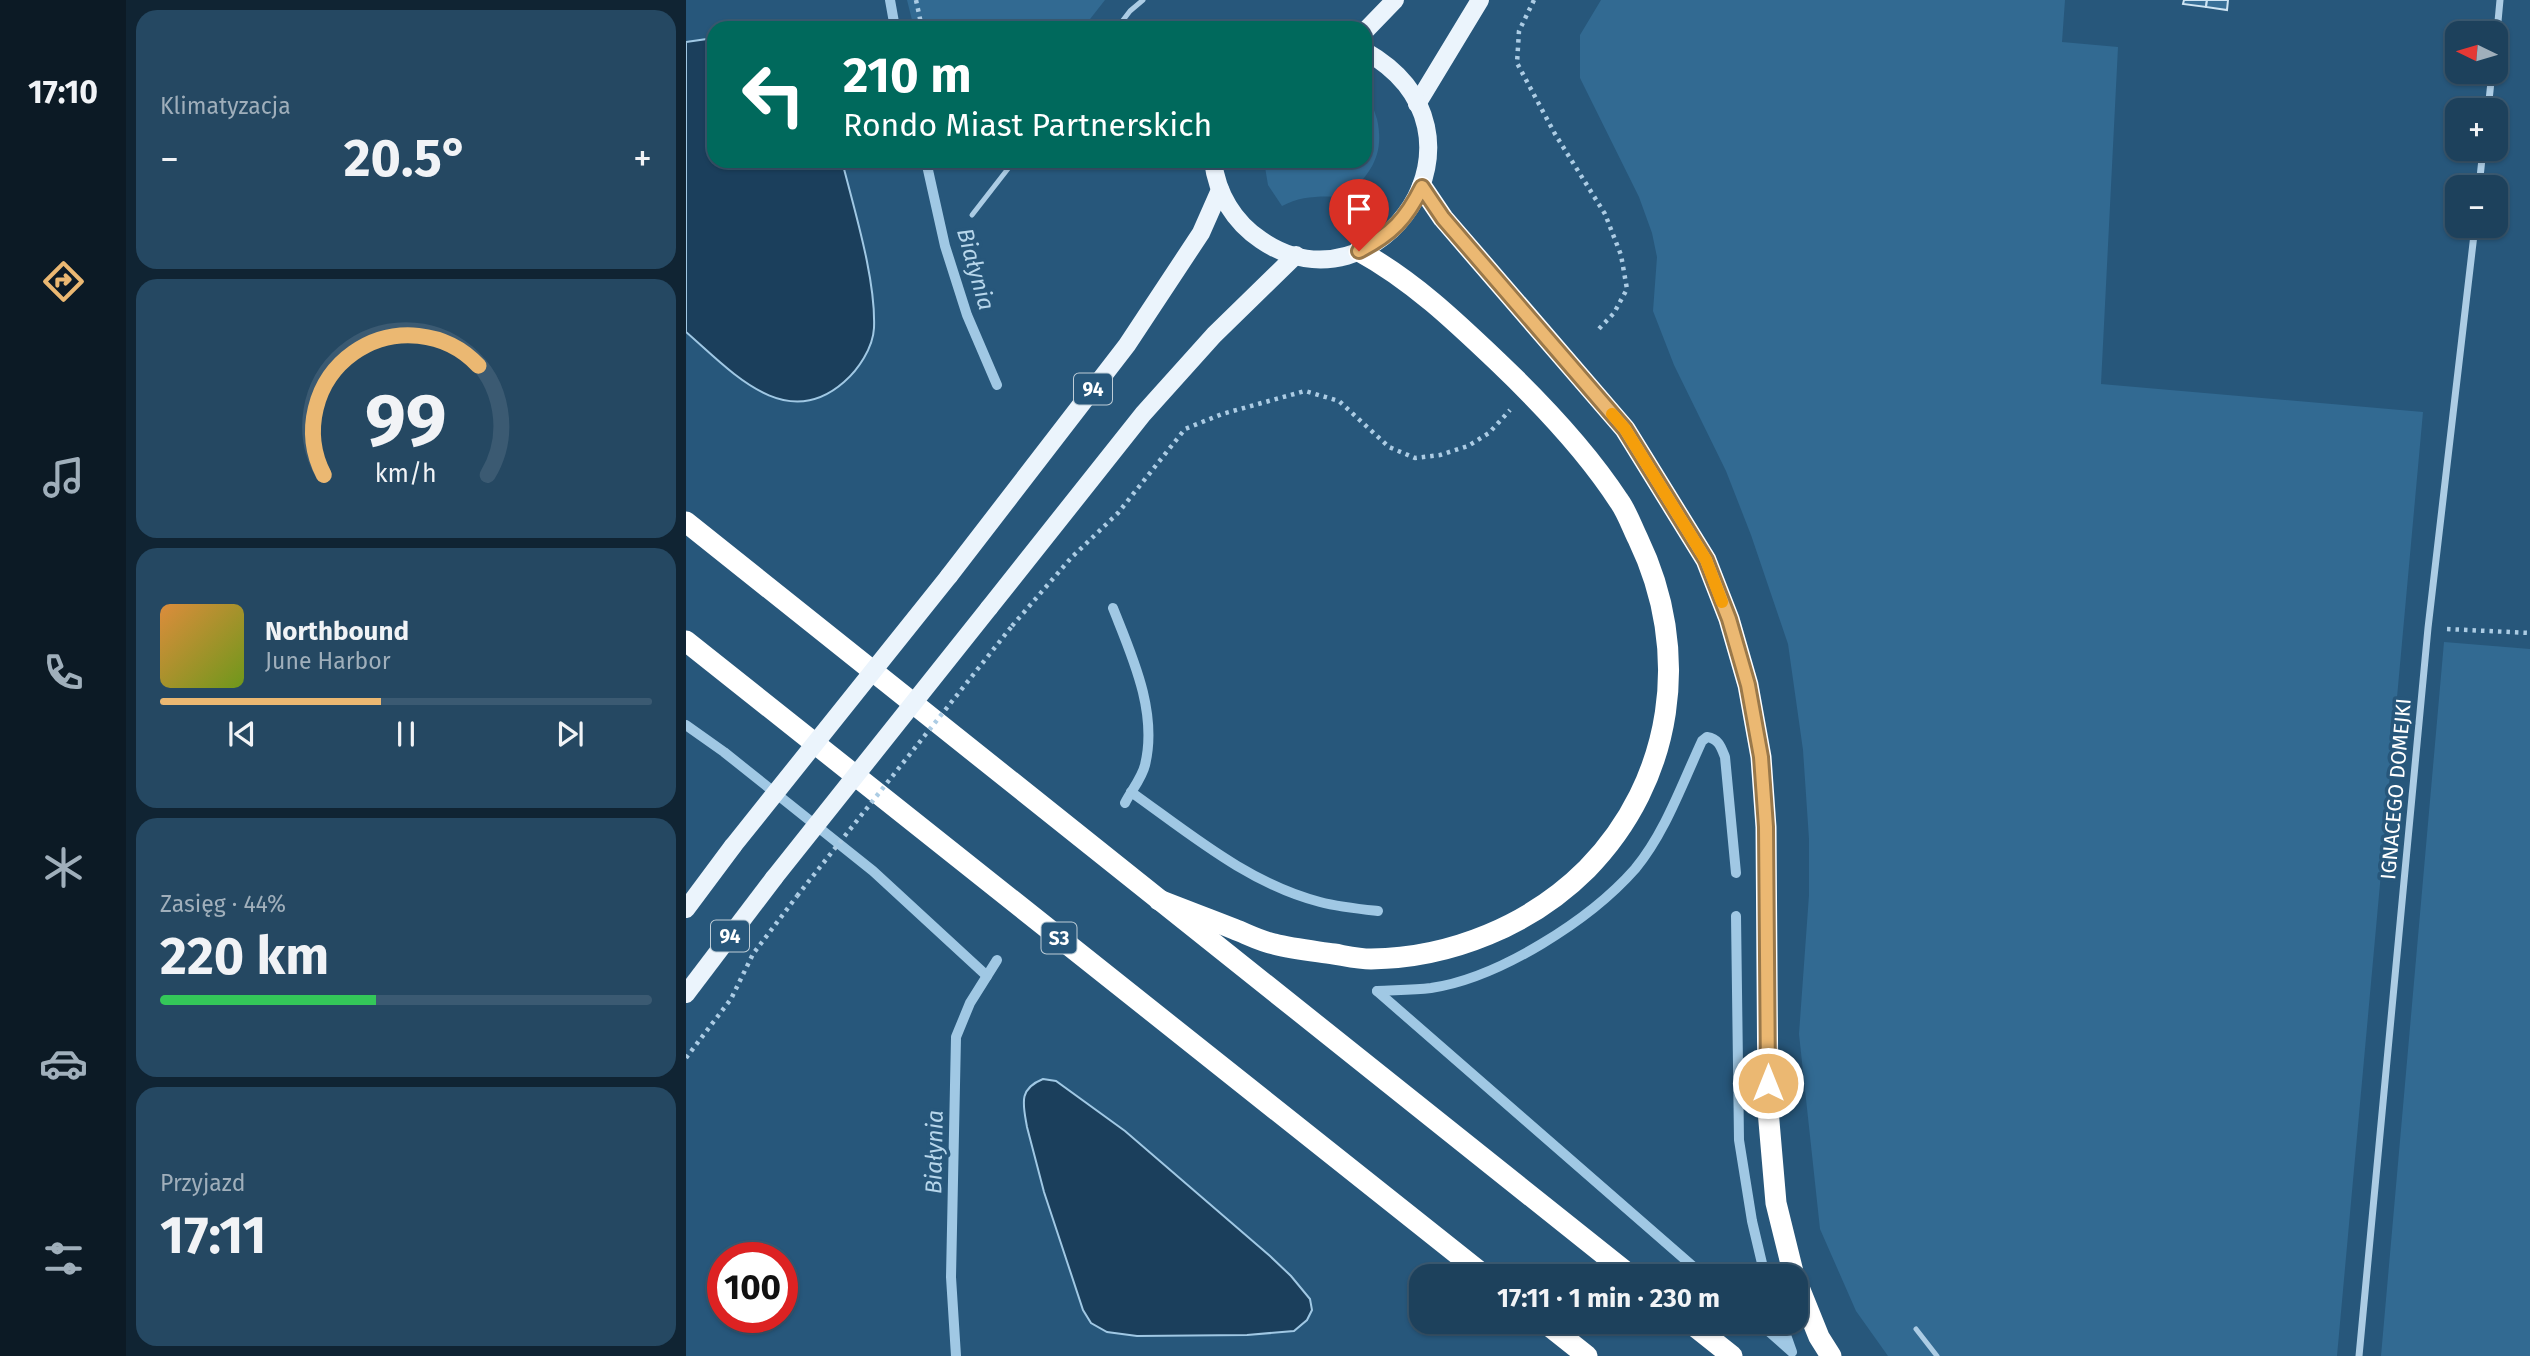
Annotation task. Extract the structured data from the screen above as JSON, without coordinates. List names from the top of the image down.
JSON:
{
  "streets": {
    "highway": ["S3"],
    "main road": ["94"],
    "street": ["IGNACEGO DOMEJKI"]
  },
  "water": ["Białynia"],
  "north": "left",
  "page": {
    "tabs": "17:10",
    "tile": [
      "Klimatyzacja",
      ["Zasięg · 44%", "220 km"],
      ["Przyjazd", "17:11"]
    ],
    "map_buttons": ["+", "−"],
    "turn": ["210 m", "Rondo Miast Partnerskich"],
    "heat": ["−", "20.5°", "+"],
    "song": ["Northbound", "June Harbor"],
    "limit": "100",
    "trip": "17:11 · 1 min · 230 m",
    "gauge": ["99", "km/h"]
  }
}
